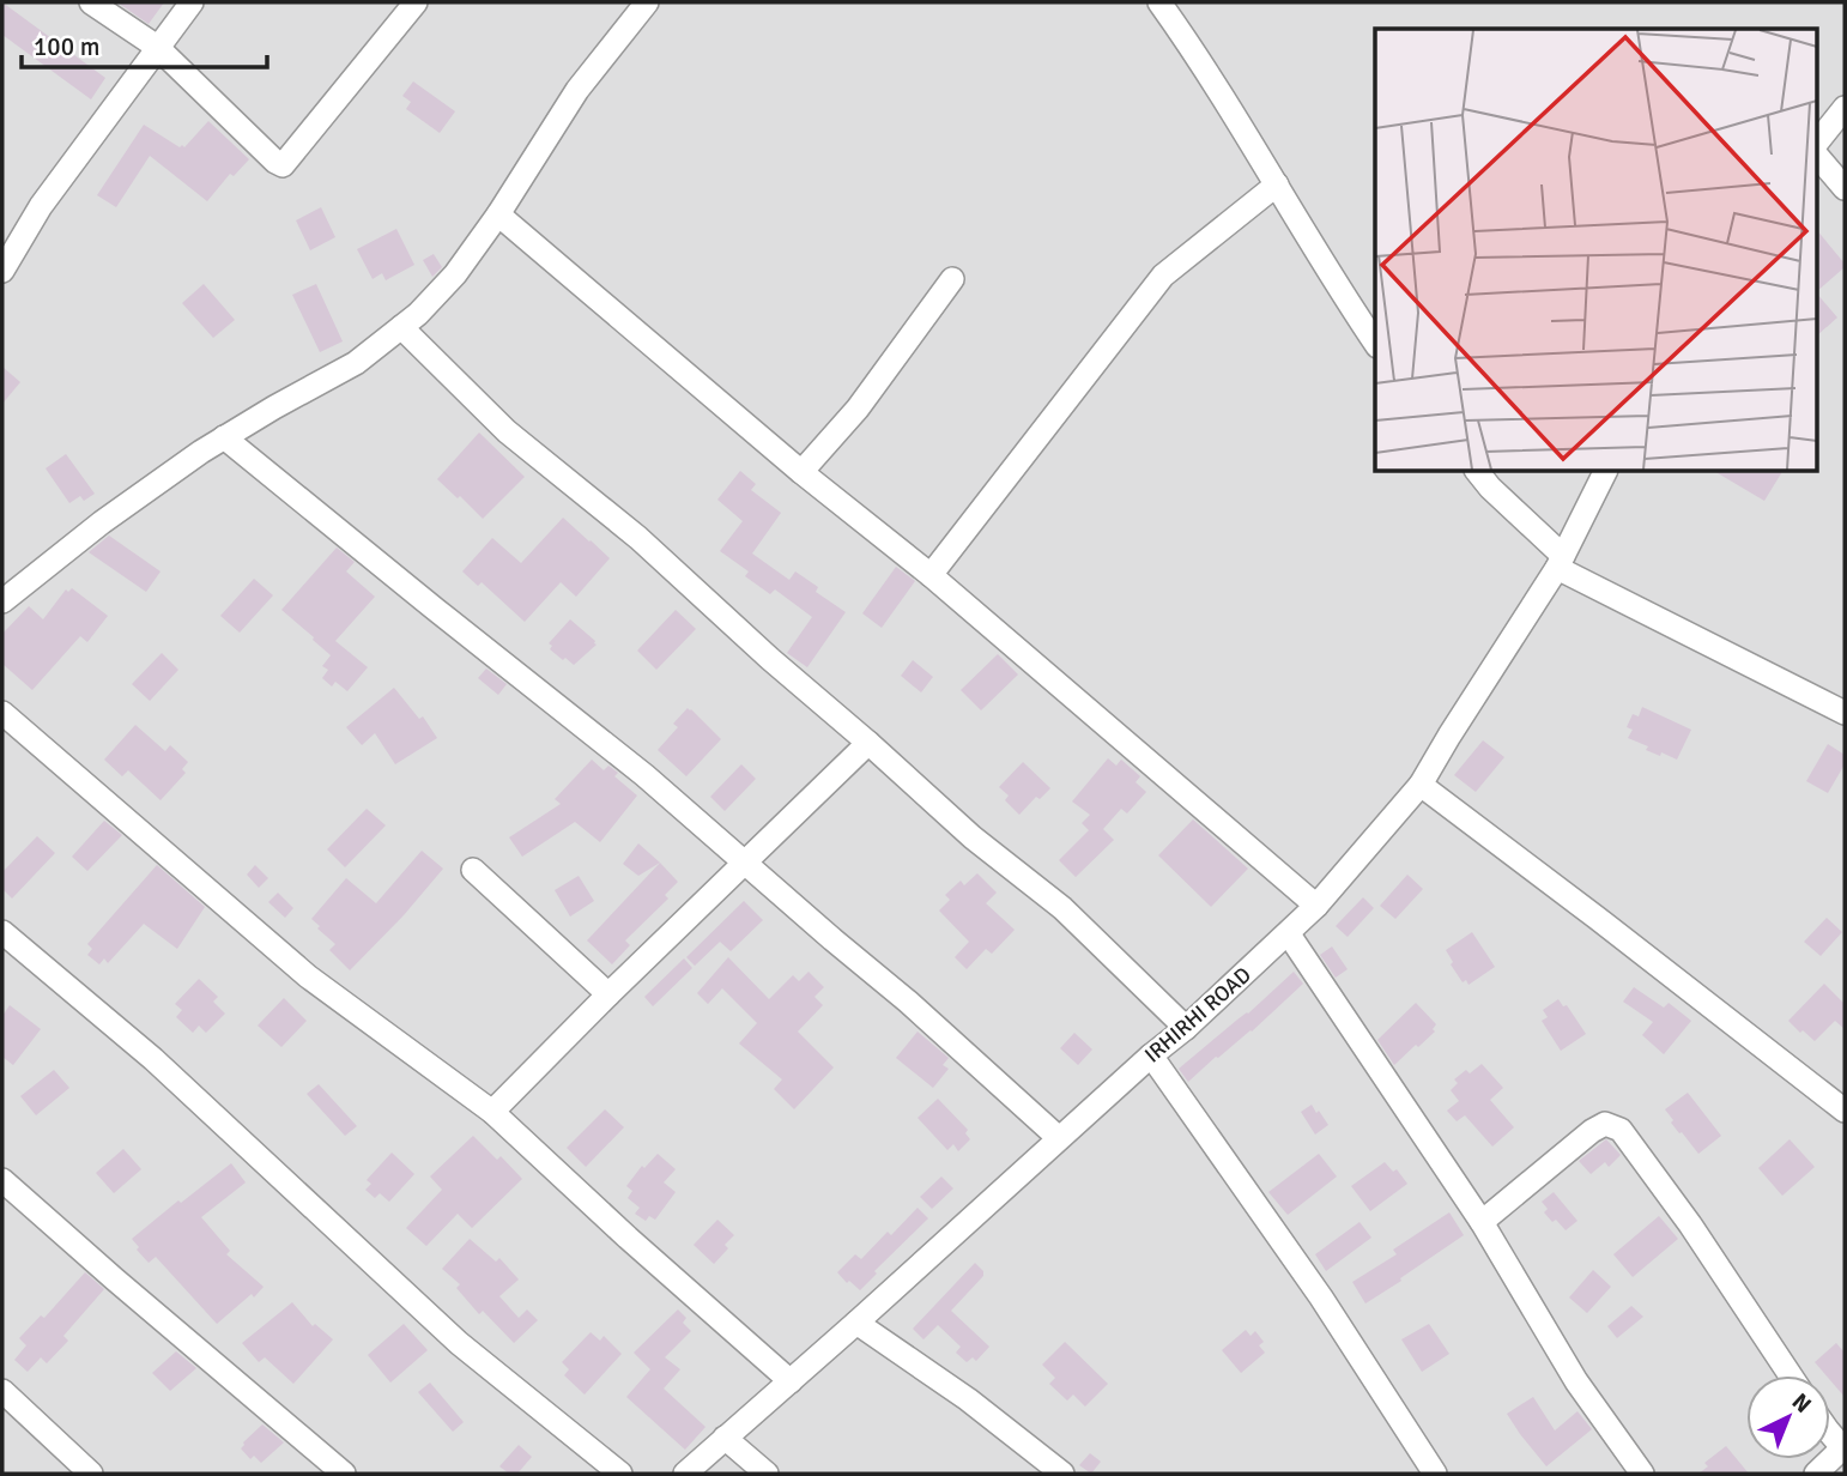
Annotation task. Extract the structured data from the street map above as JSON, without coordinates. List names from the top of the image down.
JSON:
{
  "streets": {
    "street": ["IRHIRHI ROAD"]
  },
  "scale_bar": "100 m",
  "north": "top right"
}
